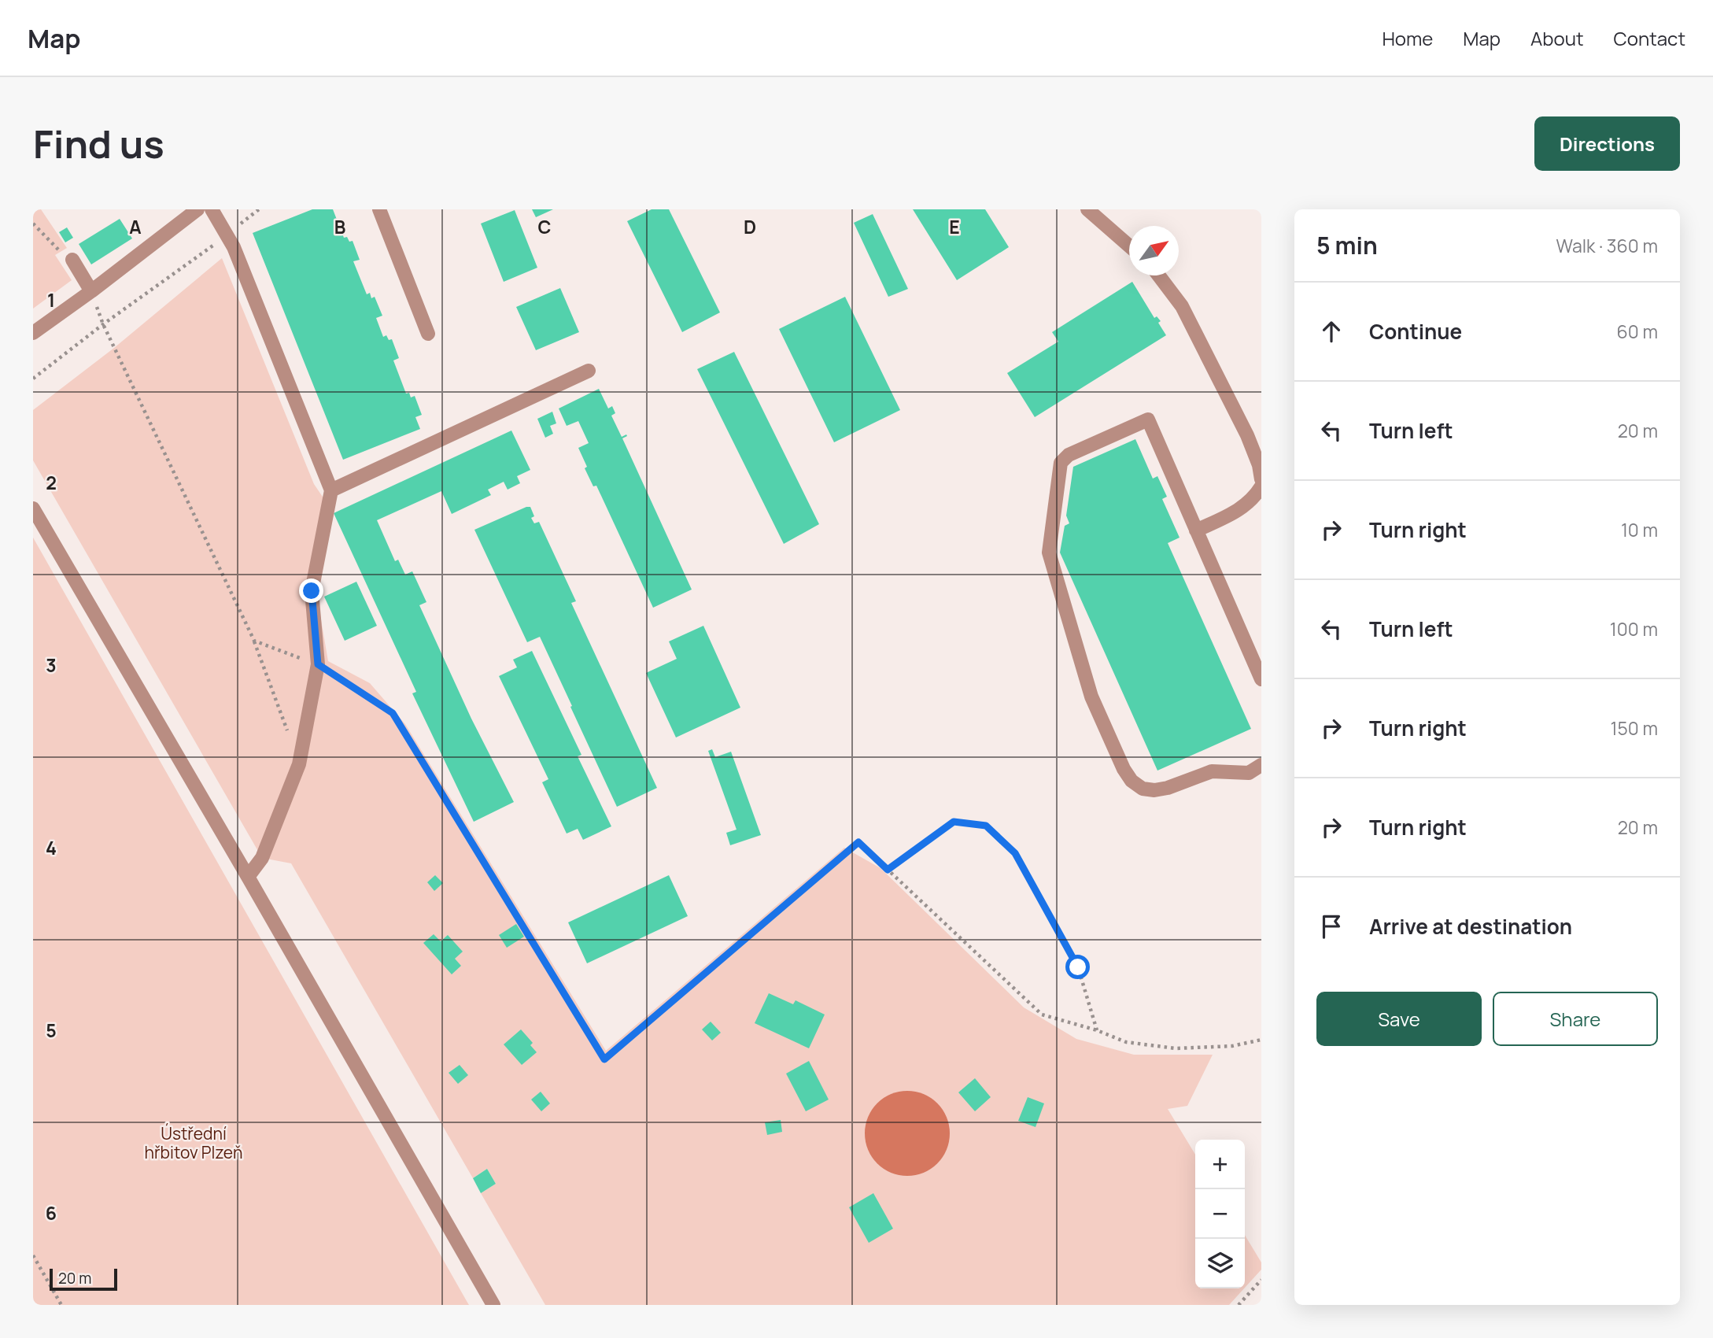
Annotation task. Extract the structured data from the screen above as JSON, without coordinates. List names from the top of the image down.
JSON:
{
  "parks": ["Ústřední hřbitov Plzeň"],
  "scale_bar": "20 m",
  "north": "top right",
  "page": {
    "header": "Map",
    "nav": [
      "Home",
      "Map",
      "About",
      "Contact"
    ],
    "buttons": [
      "Directions",
      ["Save", "Share"]
    ],
    "title": "Find us",
    "heading": ["5 min", "Walk · 360 m"],
    "list": [
      ["Continue", "60 m"],
      ["Turn left", "20 m"],
      ["Turn right", "10 m"],
      ["Turn left", "100 m"],
      ["Turn right", "150 m"],
      ["Turn right", "20 m"],
      "Arrive at destination"
    ],
    "map_buttons": ["+", "−"],
    "scale": "20 m"
  },
  "grid": {
    "columns": [
      "A",
      "B",
      "C",
      "D",
      "E"
    ],
    "rows": [
      "1",
      "2",
      "3",
      "4",
      "5",
      "6"
    ]
  }
}
